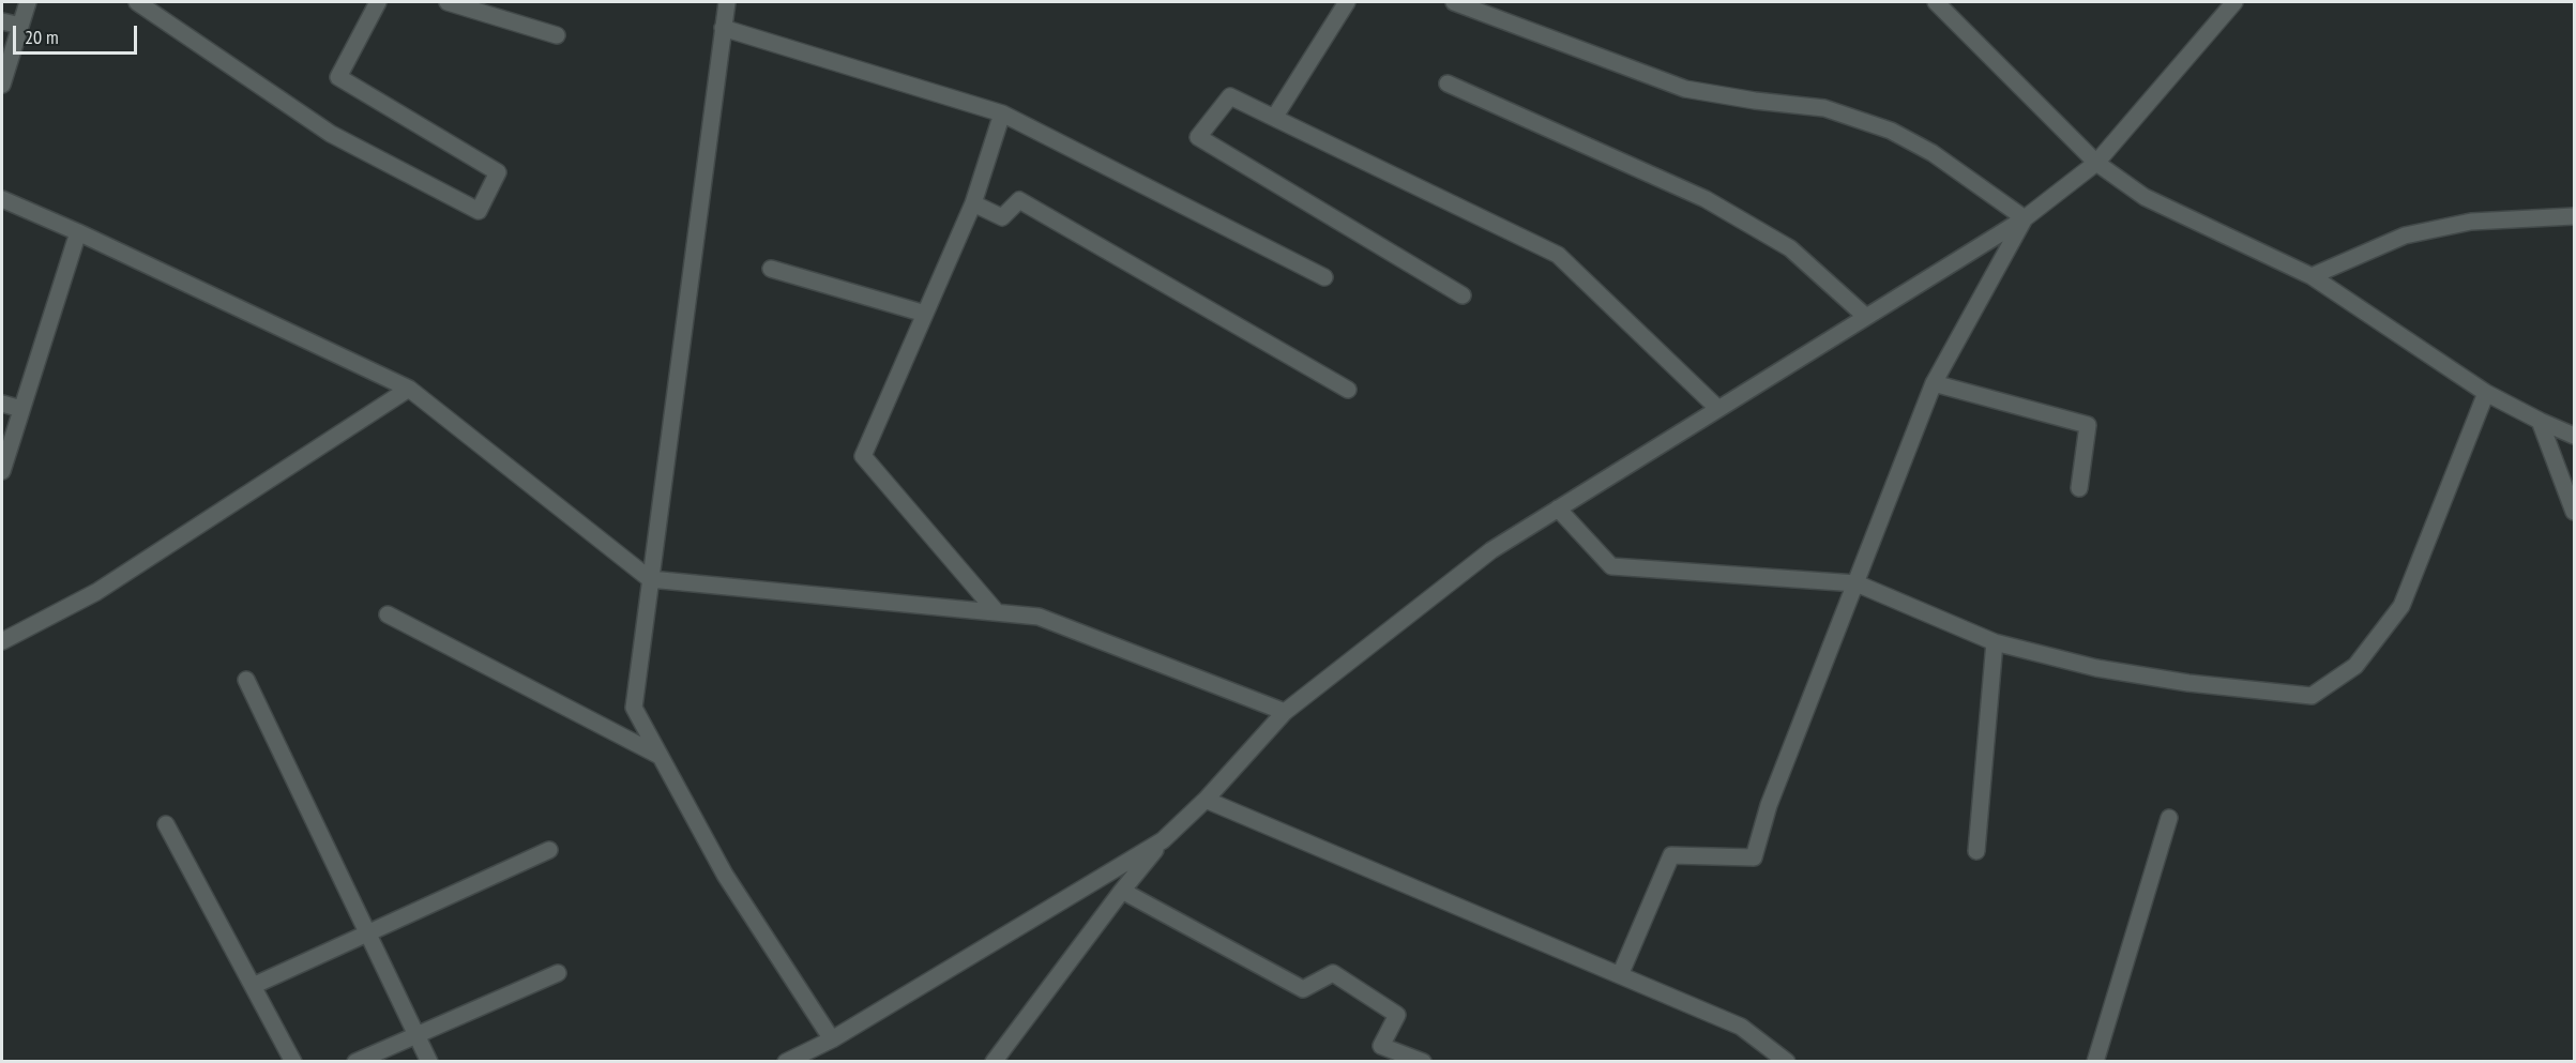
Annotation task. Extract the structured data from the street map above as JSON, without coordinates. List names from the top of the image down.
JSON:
{
  "scale_bar": "20 m"
}
